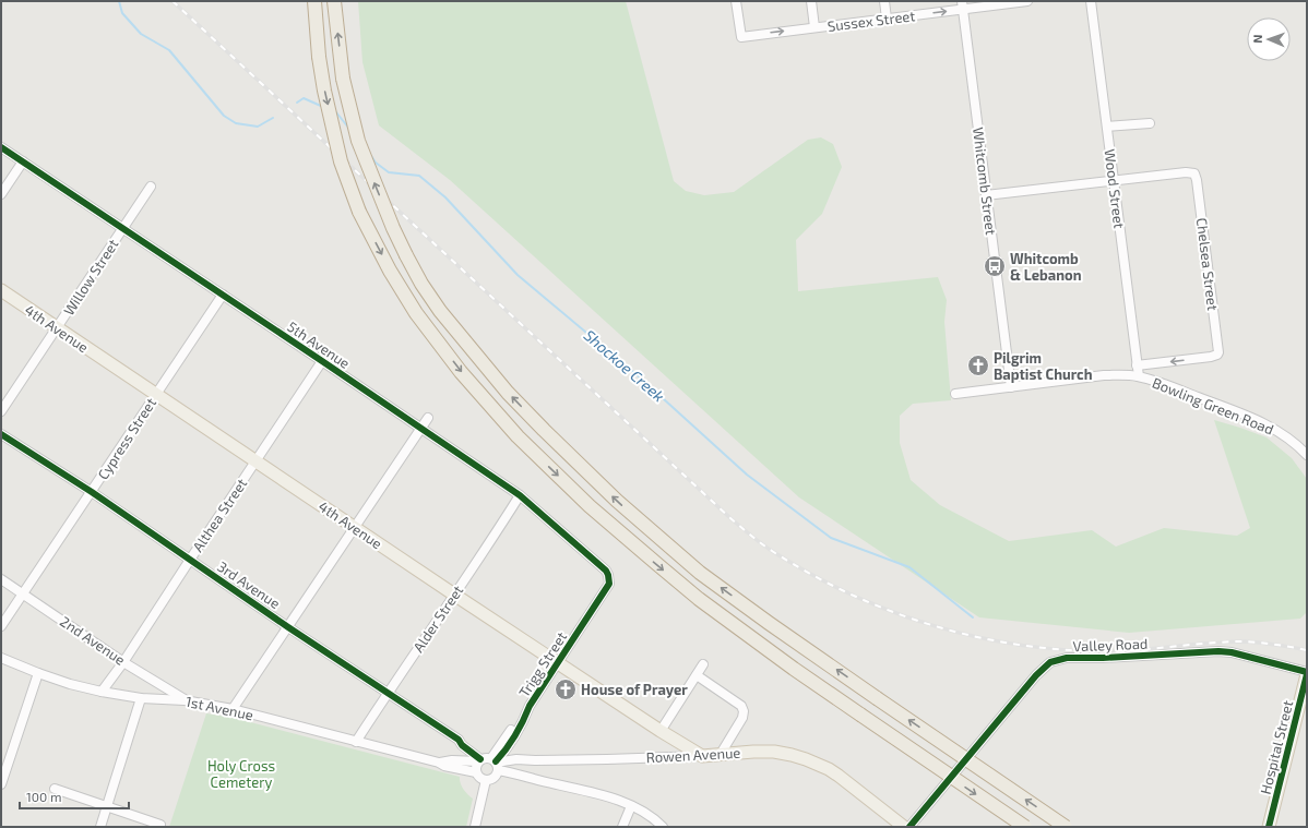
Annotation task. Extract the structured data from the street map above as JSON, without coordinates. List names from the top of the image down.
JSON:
{
  "streets": {
    "main road": ["4th Avenue", "Hospital Street", "Rowen Avenue"],
    "street": [
      "Sussex Street",
      "Whitcomb Street",
      "Wood Street",
      "Chelsea Street",
      "Willow Street",
      "5th Avenue",
      "Bowling Green Road",
      "Cypress Street",
      "Althea Street",
      "3rd Avenue",
      "Alder Street",
      "2nd Avenue",
      "Valley Road",
      "Trigg Street",
      "1st Avenue"
    ]
  },
  "crossings": [
    ["Sussex Street", "Whitcomb Street"],
    ["Whitcomb Street", "Bowling Green Road"],
    ["Wood Street", "Chelsea Street"],
    ["Wood Street", "Bowling Green Road"],
    ["Willow Street", "4th Avenue"],
    ["Willow Street", "5th Avenue"],
    ["4th Avenue", "Cypress Street"],
    ["4th Avenue", "Althea Street"],
    ["4th Avenue", "Alder Street"],
    ["4th Avenue", "Trigg Street"],
    ["4th Avenue", "Rowen Avenue"],
    ["5th Avenue", "Cypress Street"],
    ["5th Avenue", "Althea Street"],
    ["5th Avenue", "Alder Street"],
    ["5th Avenue", "Trigg Street"],
    ["Cypress Street", "3rd Avenue"],
    ["Cypress Street", "2nd Avenue"],
    ["Althea Street", "3rd Avenue"],
    ["Althea Street", "2nd Avenue"],
    ["Althea Street", "1st Avenue"],
    ["3rd Avenue", "Alder Street"],
    ["3rd Avenue", "Trigg Street"],
    ["3rd Avenue", "1st Avenue"],
    ["3rd Avenue", "Rowen Avenue"],
    ["Alder Street", "1st Avenue"],
    ["2nd Avenue", "1st Avenue"],
    ["Valley Road", "Hospital Street"],
    ["Trigg Street", "1st Avenue"],
    ["Trigg Street", "Rowen Avenue"],
    ["1st Avenue", "Rowen Avenue"]
  ],
  "one_way": ["Sussex Street"],
  "water": ["Shockoe Creek"],
  "parks": ["Holy Cross Cemetery"],
  "places": {
    "bus stop": ["Whitcomb & Lebanon"],
    "church": ["Pilgrim Baptist Church", "House of Prayer"]
  },
  "scale_bar": "100 m",
  "north": "left"
}
